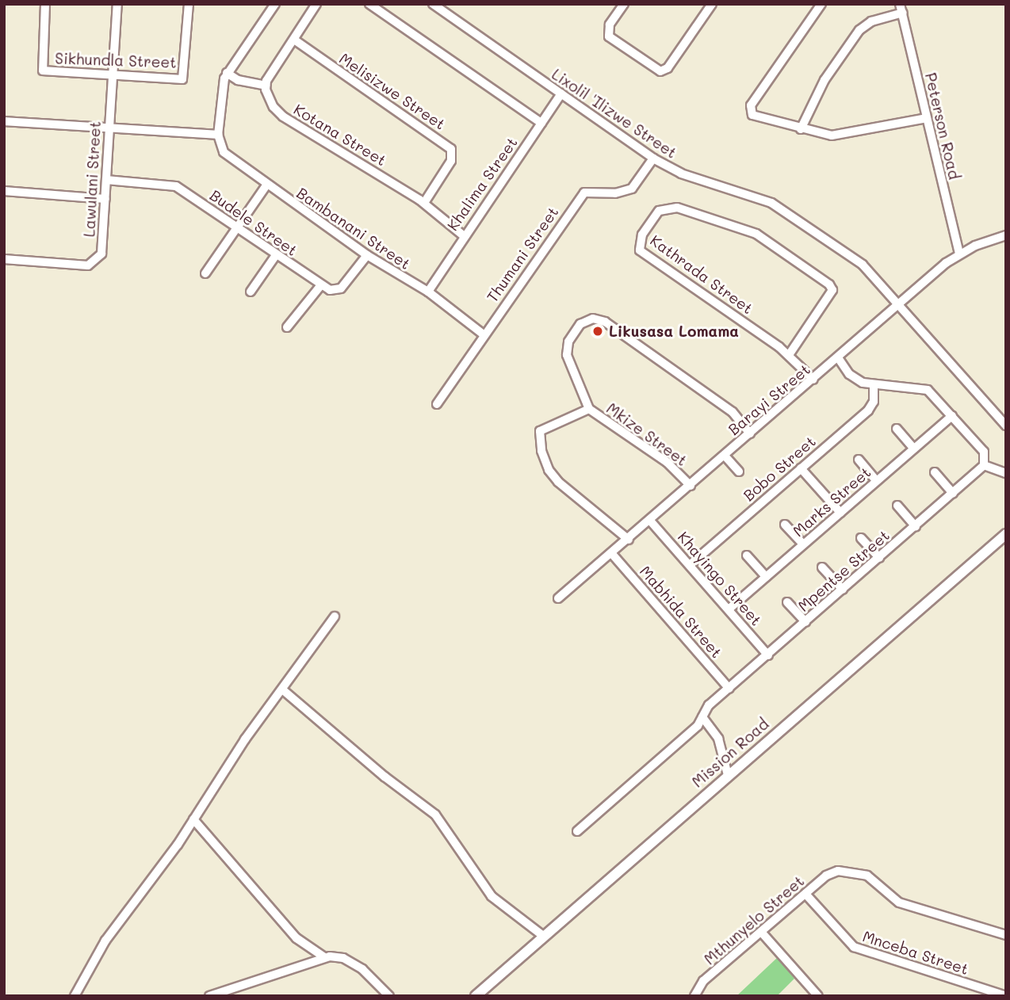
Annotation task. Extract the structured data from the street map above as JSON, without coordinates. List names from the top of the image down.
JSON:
{
  "streets": {
    "street": [
      "Sikhundla Street",
      "Melisizwe Street",
      "Lixolil 'Ilizwe Street",
      "Peterson Road",
      "Kotana Street",
      "Lawulani Street",
      "Khalima Street",
      "Budele Street",
      "Bambanani Street",
      "Thumani Street",
      "Kathrada Street",
      "Barayi Street",
      "Mkize Street",
      "Bobo Street",
      "Marks Street",
      "Mpentse Street",
      "Khayingo Street",
      "Mabhida Street",
      "Mission Road",
      "Mthunyelo Street",
      "Mnceba Street"
    ]
  },
  "crossings": [
    ["Sikhundla Street", "Lawulani Street"],
    ["Melisizwe Street", "Kotana Street"],
    ["Lixolil 'Ilizwe Street", "Khalima Street"],
    ["Lixolil 'Ilizwe Street", "Thumani Street"],
    ["Lixolil 'Ilizwe Street", "Barayi Street"],
    ["Peterson Road", "Barayi Street"],
    ["Kotana Street", "Khalima Street"],
    ["Lawulani Street", "Budele Street"],
    ["Khalima Street", "Bambanani Street"],
    ["Bambanani Street", "Thumani Street"],
    ["Kathrada Street", "Barayi Street"],
    ["Barayi Street", "Mkize Street"],
    ["Barayi Street", "Khayingo Street"],
    ["Barayi Street", "Mabhida Street"],
    ["Bobo Street", "Khayingo Street"],
    ["Marks Street", "Khayingo Street"],
    ["Mpentse Street", "Khayingo Street"],
    ["Mpentse Street", "Mabhida Street"],
    ["Mthunyelo Street", "Mnceba Street"]
  ],
  "places": ["Likusasa Lomama"]
}
